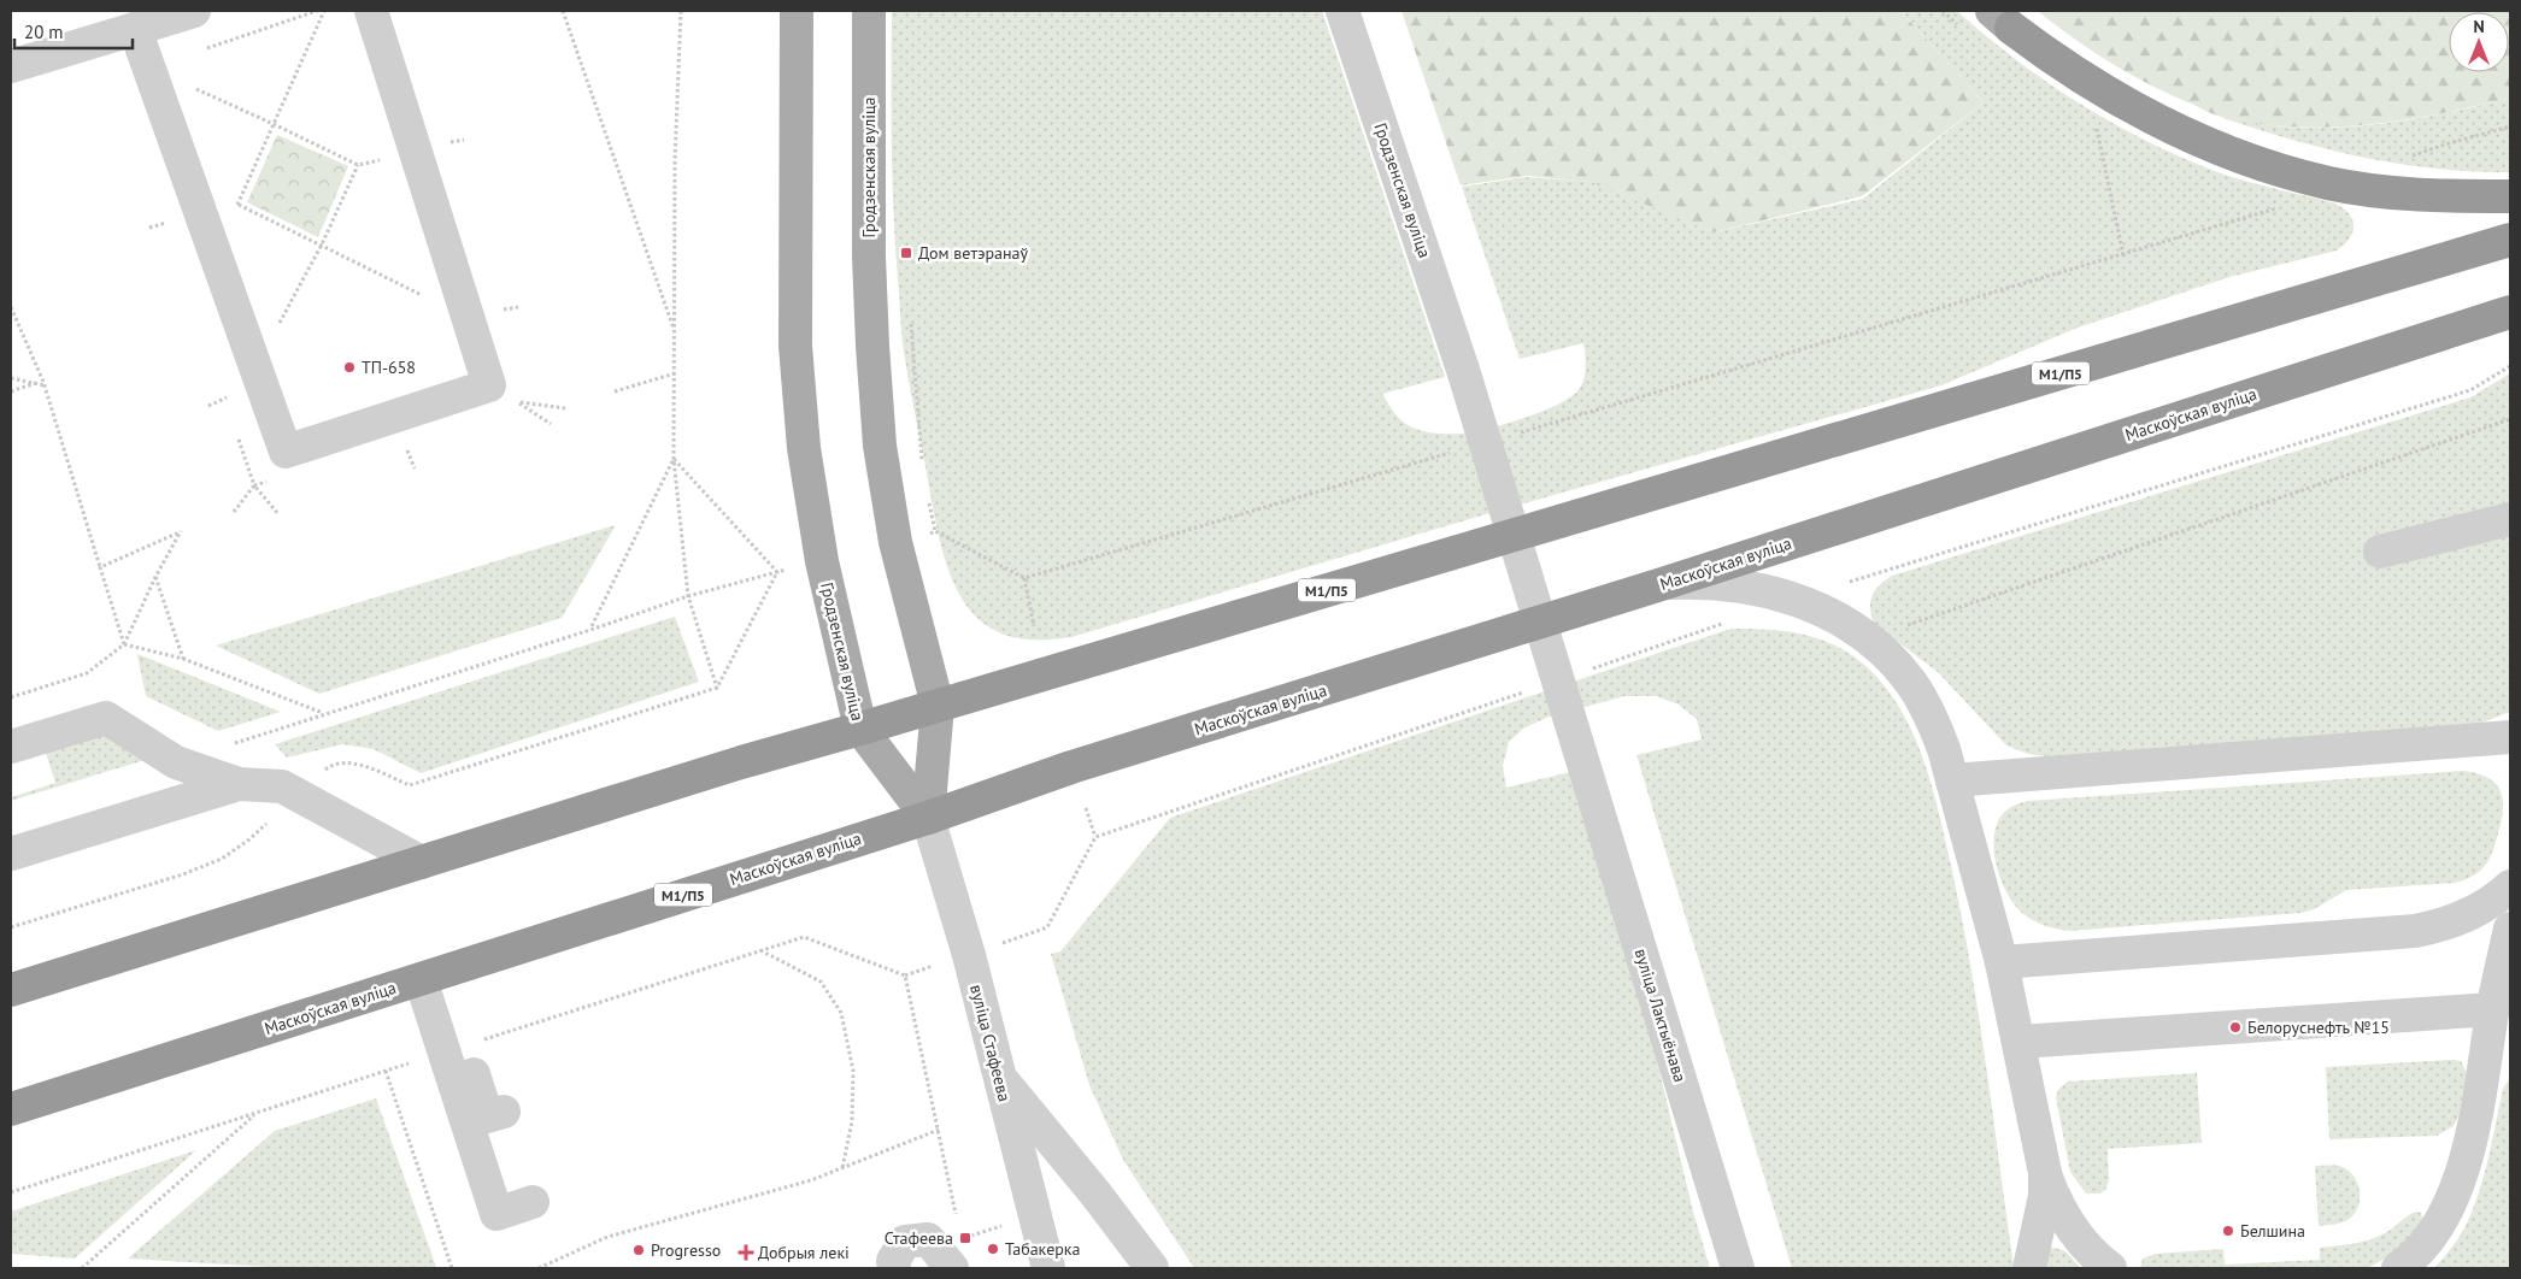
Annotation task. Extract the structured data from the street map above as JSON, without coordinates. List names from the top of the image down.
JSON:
{
  "streets": {
    "highway": ["М1/П5", "Маскоўская вуліца"],
    "main road": ["Гродзенская вуліца"],
    "street": ["вуліца Лактыёнава", "вуліца Стафеева"]
  },
  "crossings": [
    ["Гродзенская вуліца", "М1/П5"],
    ["Гродзенская вуліца", "Маскоўская вуліца"],
    ["Гродзенская вуліца", "вуліца Лактыёнава"],
    ["Гродзенская вуліца", "вуліца Стафеева"],
    ["Маскоўская вуліца", "вуліца Стафеева"]
  ],
  "places": {
    "transit": ["Дом ветэранаў", "Стафеева"],
    "other": [
      "ТП-658",
      "Белоруснефть №15",
      "Белшина",
      "Табакерка",
      "Progresso"
    ],
    "health": ["Добрыя лекі"]
  },
  "scale_bar": "20 m",
  "north": "top"
}
